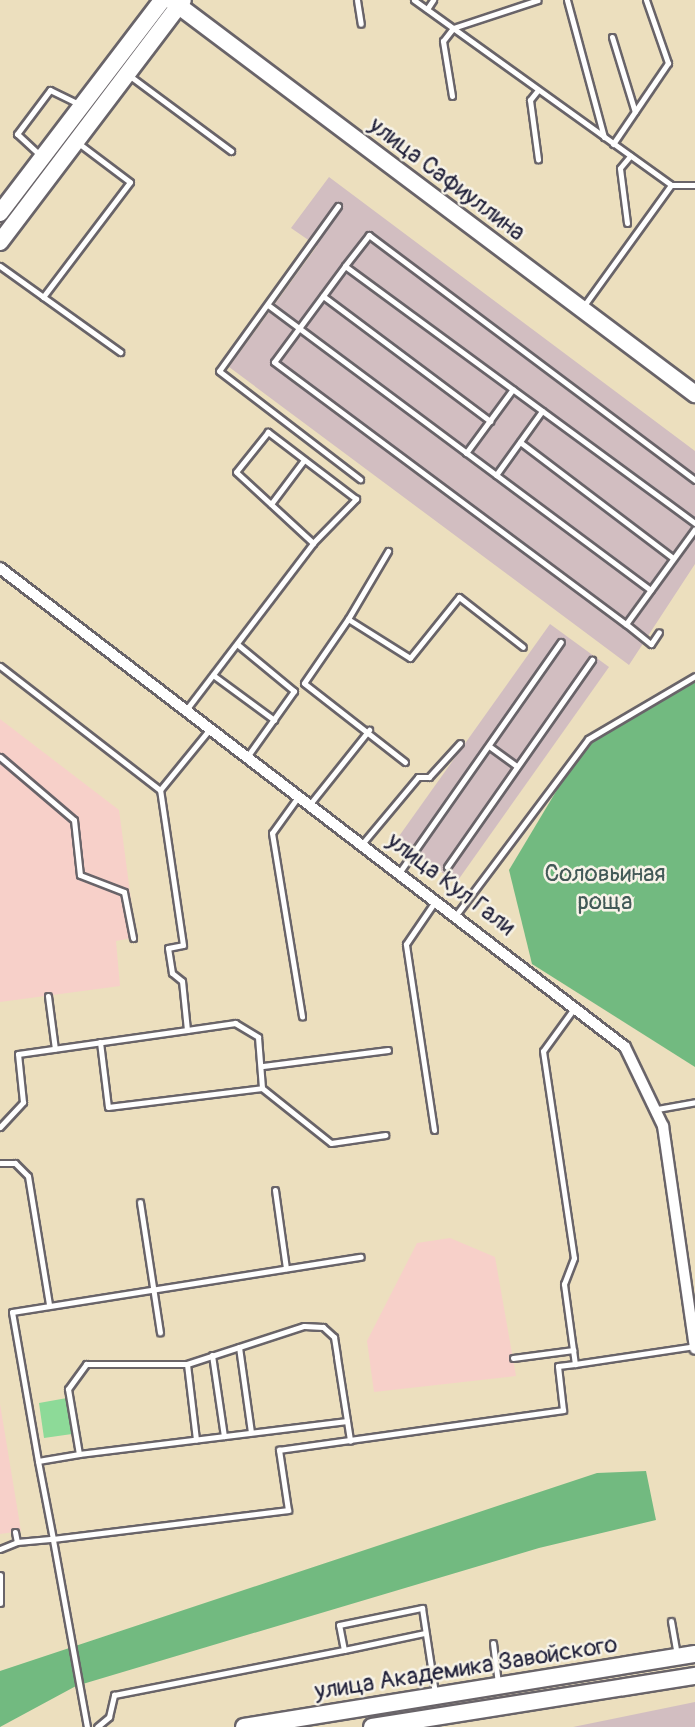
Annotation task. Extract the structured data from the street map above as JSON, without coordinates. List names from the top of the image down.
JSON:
{
  "streets": {
    "street": ["улица Сафиуллина", "улица Кул Гали", "улица Академика Завойского"]
  },
  "parks": ["Соловьиная роща"]
}
